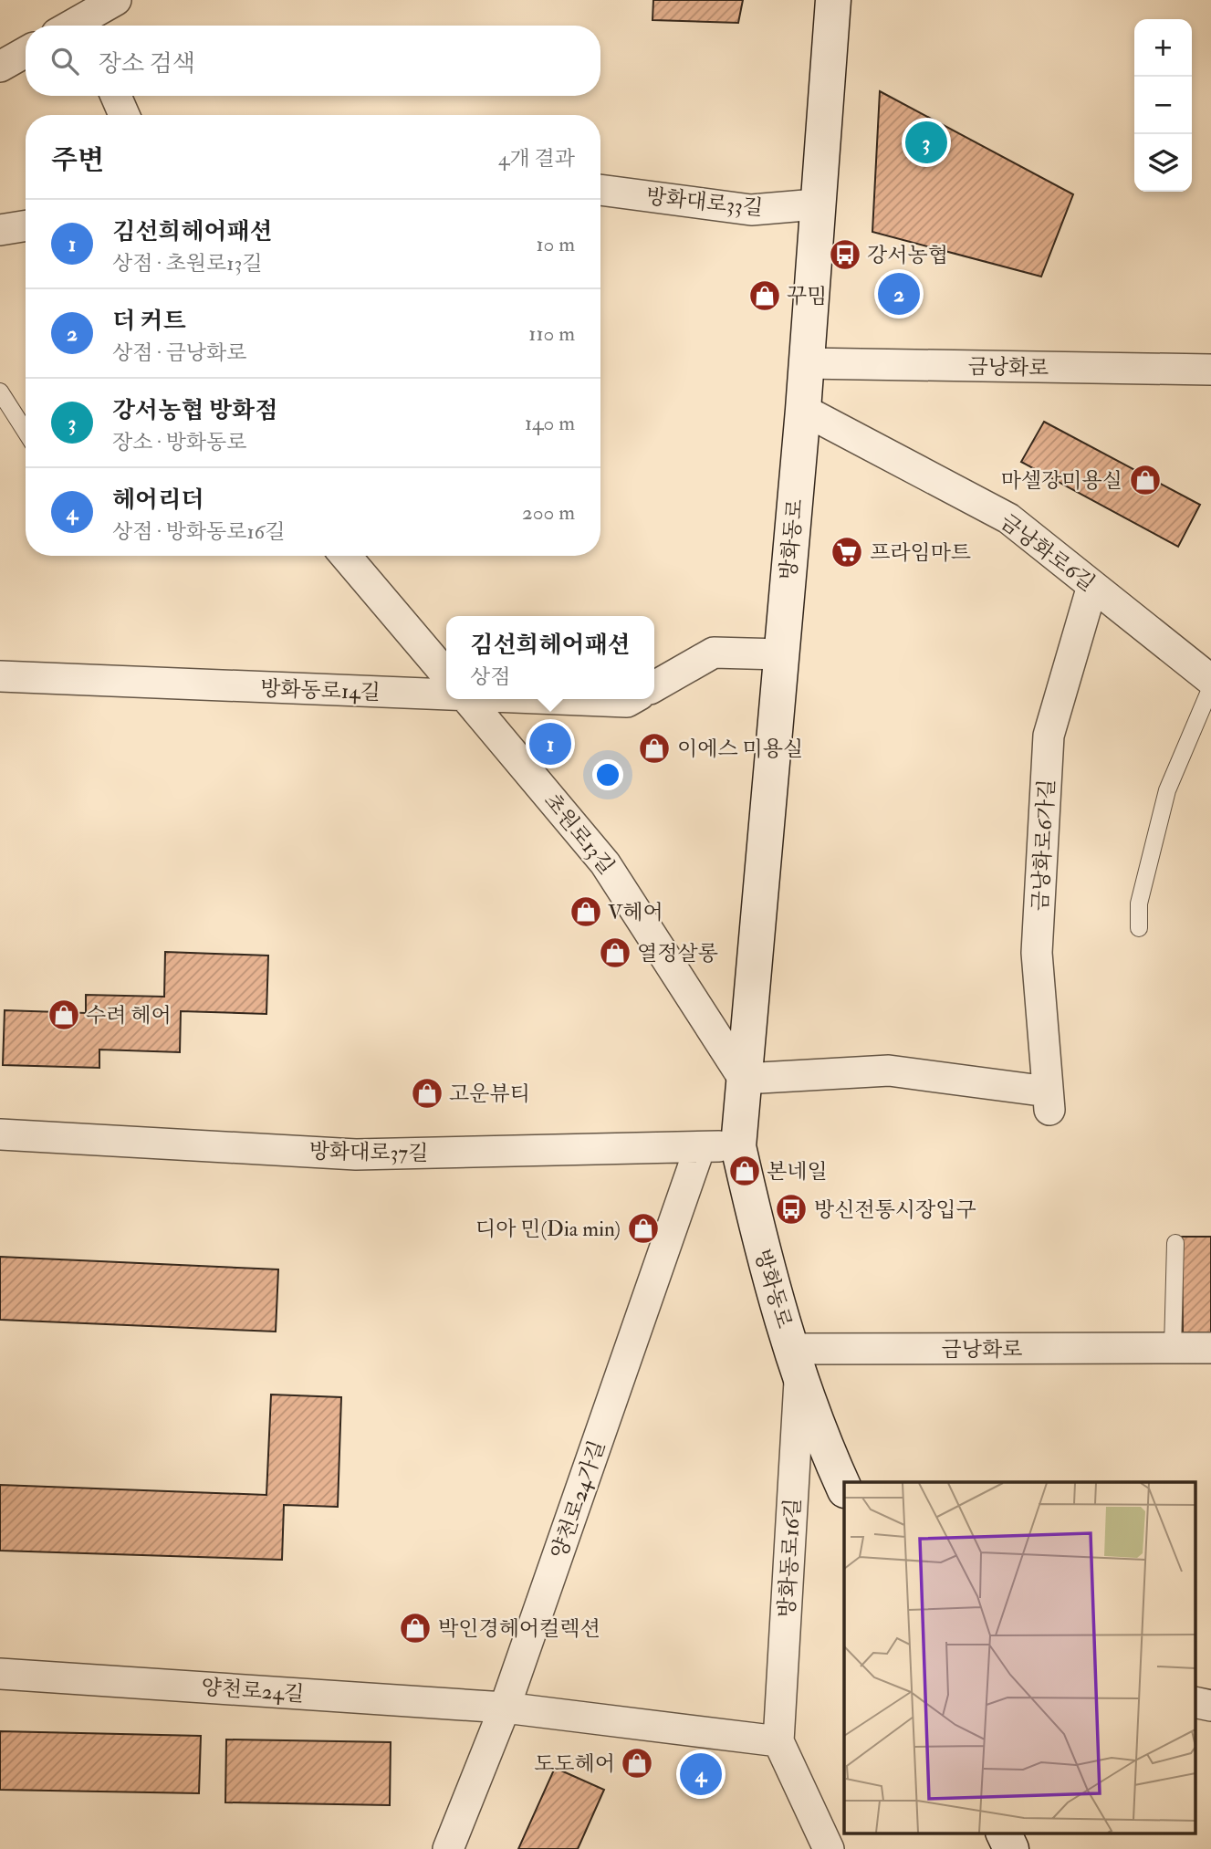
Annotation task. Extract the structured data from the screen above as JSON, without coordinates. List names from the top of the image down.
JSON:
{
  "streets": {
    "street": [
      "방화대로33길",
      "금낭화로",
      "방화동로",
      "금낭화로6길",
      "방화동로14길",
      "초원로13길",
      "금낭화로6가길",
      "방화대로37길",
      "양천로24가길",
      "방화동로16길",
      "양천로24길"
    ]
  },
  "crossings": [
    ["방화대로33길", "방화동로"],
    ["금낭화로", "방화동로"],
    ["금낭화로", "방화동로16길"],
    ["방화동로", "금낭화로6길"],
    ["방화동로", "초원로13길"],
    ["방화동로", "금낭화로6가길"],
    ["방화동로", "방화대로37길"],
    ["방화동로", "방화동로16길"],
    ["금낭화로6길", "금낭화로6가길"],
    ["초원로13길", "금낭화로6가길"],
    ["방화대로37길", "양천로24가길"],
    ["양천로24가길", "양천로24길"]
  ],
  "places": {
    "bus stop": ["강서농협", "방신전통시장입구"],
    "shop": [
      "꾸밈",
      "마셀강미용실",
      "이에스 미용실",
      "V헤어",
      "열정살롱",
      "수려 헤어",
      "고운뷰티",
      "본네일",
      "디아 민(Dia min)",
      "박인경헤어컬렉션",
      "도도헤어"
    ],
    "supermarket": ["프라임마트"]
  },
  "page": {
    "map_buttons": ["+", "−"],
    "search": "장소 검색",
    "heading": ["주변", "4개 결과"],
    "pins": [
      "3",
      "2",
      "1",
      "4"
    ],
    "list": [
      {
        "mark": "1",
        "name": "김선희헤어패션",
        "note": "상점 · 초원로13길",
        "value": "10 m"
      },
      {
        "mark": "2",
        "name": "더 커트",
        "note": "상점 · 금낭화로",
        "value": "110 m"
      },
      {
        "mark": "3",
        "name": "강서농협 방화점",
        "note": "장소 · 방화동로",
        "value": "140 m"
      },
      {
        "mark": "4",
        "name": "헤어리더",
        "note": "상점 · 방화동로16길",
        "value": "200 m"
      }
    ],
    "popup": ["김선희헤어패션", "상점"]
  }
}
